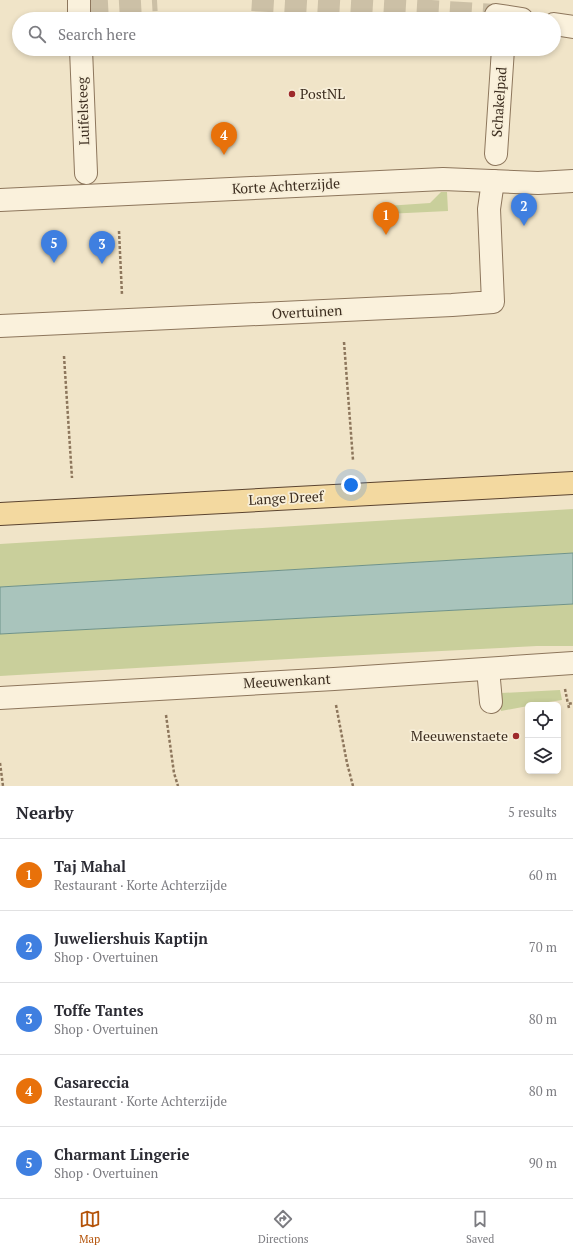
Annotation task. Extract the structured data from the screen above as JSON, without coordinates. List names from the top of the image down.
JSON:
{
  "streets": {
    "main road": ["Lange Dreef"],
    "street": [
      "Schakelpad",
      "Luifelsteeg",
      "Korte Achterzijde",
      "Overtuinen",
      "Meeuwenkant"
    ]
  },
  "crossings": [
    ["Korte Achterzijde", "Overtuinen"]
  ],
  "places": ["PostNL", "Meeuwenstaete"],
  "page": {
    "search": "Search here",
    "pins": [
      "4",
      "2",
      "1",
      "5",
      "3"
    ],
    "heading": ["Nearby", "5 results"],
    "list": [
      {
        "mark": "1",
        "name": "Taj Mahal",
        "note": "Restaurant · Korte Achterzijde",
        "value": "60 m"
      },
      {
        "mark": "2",
        "name": "Juweliershuis Kaptijn",
        "note": "Shop · Overtuinen",
        "value": "70 m"
      },
      {
        "mark": "3",
        "name": "Toffe Tantes",
        "note": "Shop · Overtuinen",
        "value": "80 m"
      },
      {
        "mark": "4",
        "name": "Casareccia",
        "note": "Restaurant · Korte Achterzijde",
        "value": "80 m"
      },
      {
        "mark": "5",
        "name": "Charmant Lingerie",
        "note": "Shop · Overtuinen",
        "value": "90 m"
      }
    ],
    "nav": ["Map", "Directions", "Saved"]
  }
}
